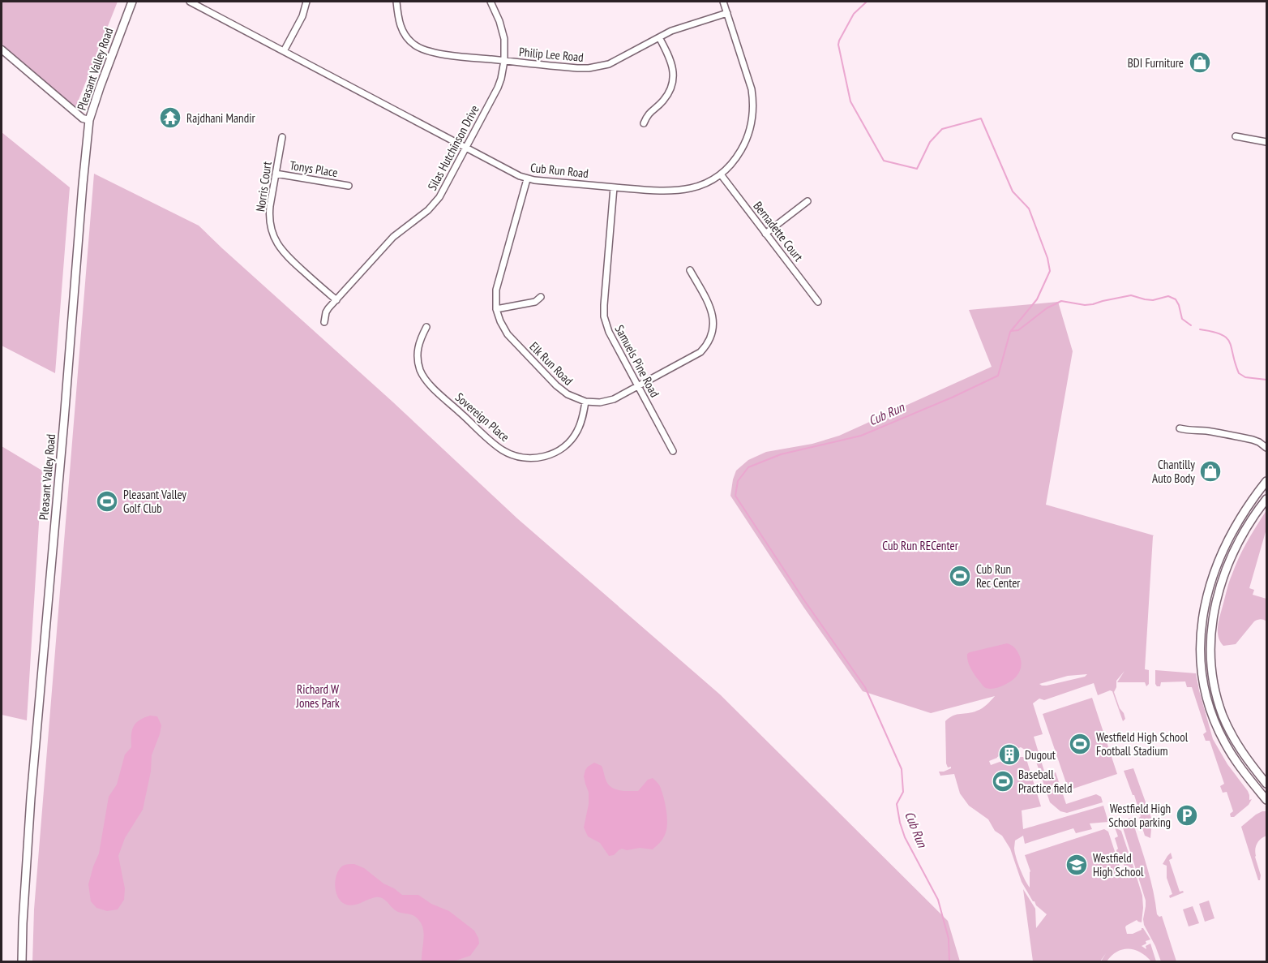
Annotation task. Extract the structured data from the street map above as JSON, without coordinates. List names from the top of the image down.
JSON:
{
  "streets": {
    "main road": ["Pleasant Valley Road"],
    "street": [
      "Philip Lee Road",
      "Silas Hutchinson Drive",
      "Tonys Place",
      "Cub Run Road",
      "Norris Court",
      "Bernadette Court",
      "Samuels Pine Road",
      "Elk Run Road",
      "Sovereign Place"
    ]
  },
  "crossings": [
    ["Philip Lee Road", "Silas Hutchinson Drive"],
    ["Philip Lee Road", "Cub Run Road"],
    ["Silas Hutchinson Drive", "Cub Run Road"],
    ["Silas Hutchinson Drive", "Norris Court"],
    ["Tonys Place", "Norris Court"],
    ["Cub Run Road", "Bernadette Court"],
    ["Cub Run Road", "Samuels Pine Road"],
    ["Cub Run Road", "Elk Run Road"],
    ["Samuels Pine Road", "Elk Run Road"],
    ["Elk Run Road", "Sovereign Place"]
  ],
  "water": ["Cub Run"],
  "parks": ["Cub Run RECenter", "Richard W Jones Park"],
  "places": {
    "shop": ["BDI Furniture", "Chantilly Auto Body"],
    "temple": ["Rajdhani Mandir"],
    "sports": [
      "Pleasant Valley Golf Club",
      "Cub Run Rec Center",
      "Westfield High School Football Stadium",
      "Baseball Practice field"
    ],
    "building": ["Dugout"],
    "parking": ["Westfield High School parking"],
    "school or university": ["Westfield High School"]
  }
}
